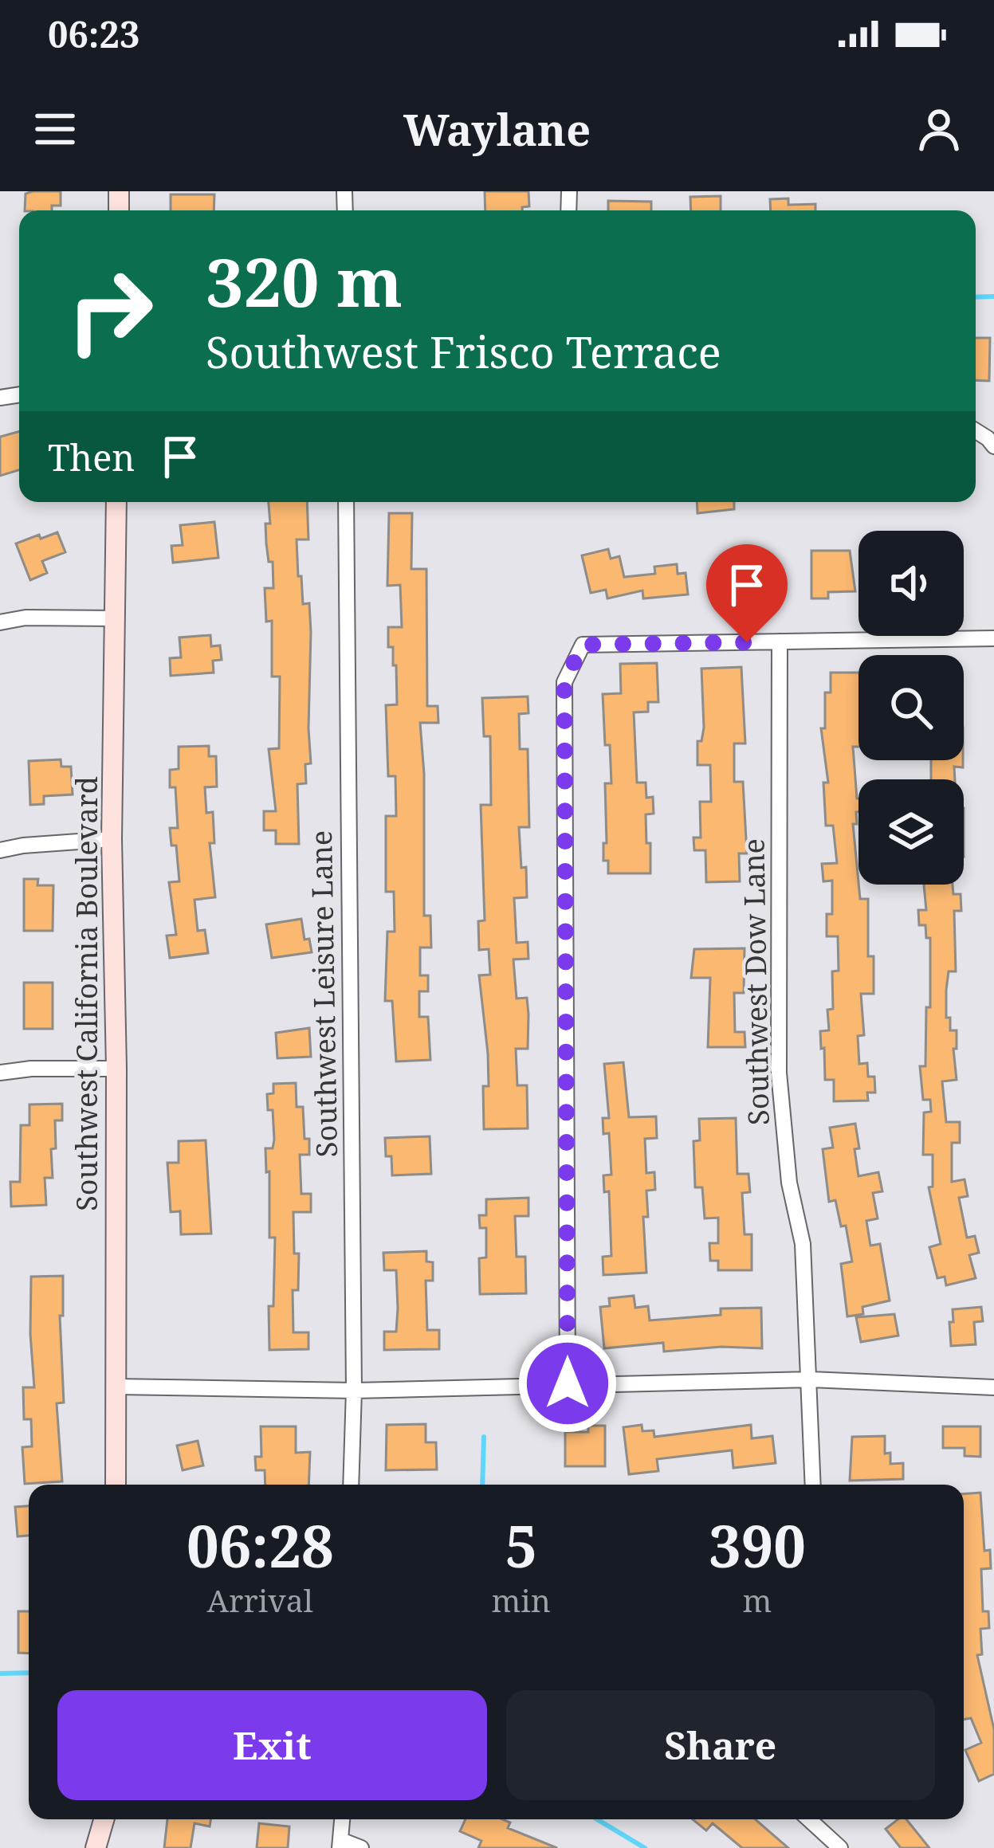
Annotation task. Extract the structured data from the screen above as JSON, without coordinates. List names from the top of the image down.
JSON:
{
  "streets": {
    "street": ["Southwest Dow Lane", "Southwest California Boulevard", "Southwest Leisure Lane"]
  },
  "page": {
    "status": "06:23",
    "header": "Waylane",
    "turn": ["320 m", "Southwest Frisco Terrace"],
    "then": "Then",
    "eta": [
      "06:28",
      "Arrival",
      "5",
      "min",
      "390",
      "m"
    ],
    "buttons": ["Exit", "Share"]
  }
}
